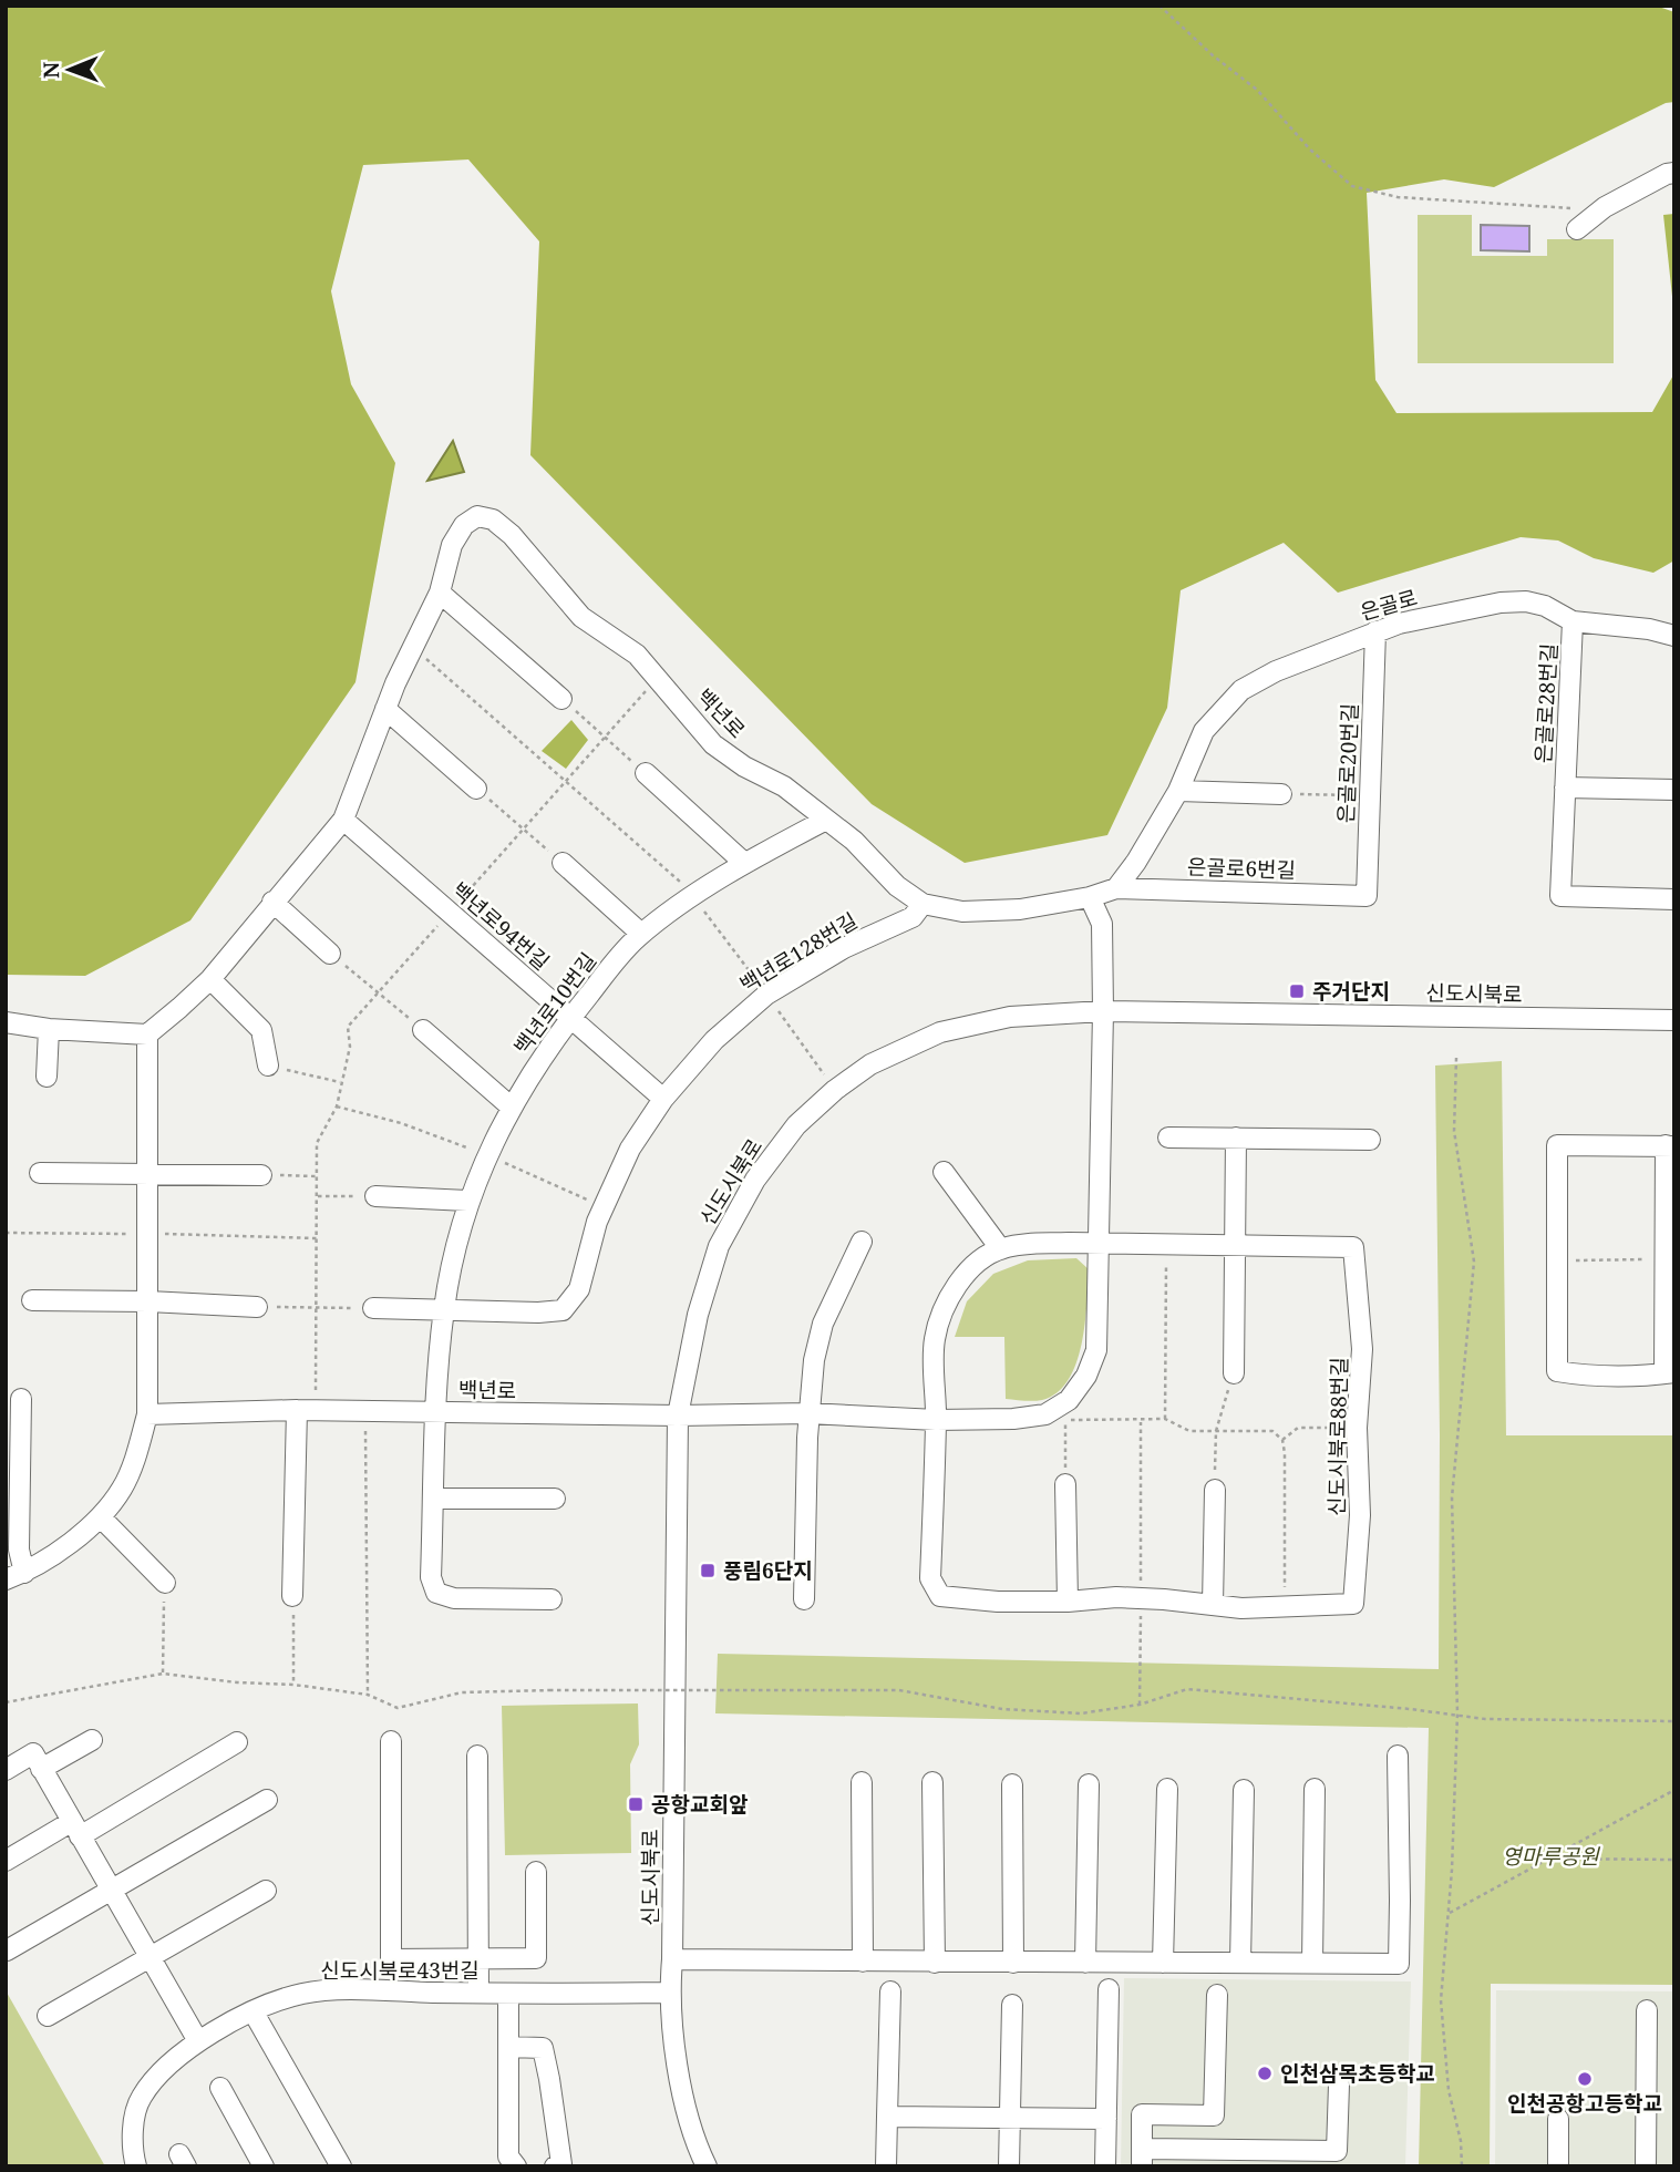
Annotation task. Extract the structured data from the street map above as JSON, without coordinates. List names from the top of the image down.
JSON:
{
  "streets": {
    "street": [
      "은골로",
      "은골로28번길",
      "백년로",
      "은골로20번길",
      "은골로6번길",
      "백년로94번길",
      "백년로128번길",
      "신도시북로",
      "백년로10번길",
      "신도시북로88번길",
      "신도시북로43번길"
    ]
  },
  "crossings": [
    ["은골로", "은골로28번길"],
    ["은골로", "은골로20번길"],
    ["은골로", "은골로6번길"],
    ["백년로", "백년로94번길"],
    ["백년로", "백년로128번길"],
    ["백년로", "신도시북로"],
    ["백년로", "백년로10번길"],
    ["은골로20번길", "은골로6번길"],
    ["백년로94번길", "백년로128번길"],
    ["백년로94번길", "백년로10번길"],
    ["백년로128번길", "백년로10번길"],
    ["신도시북로", "신도시북로43번길"]
  ],
  "parks": ["영마루공원"],
  "places": {
    "transit": ["주거단지", "풍림6단지", "공항교회앞"],
    "other": ["인천삼목초등학교", "인천공항고등학교"]
  },
  "north": "left"
}
